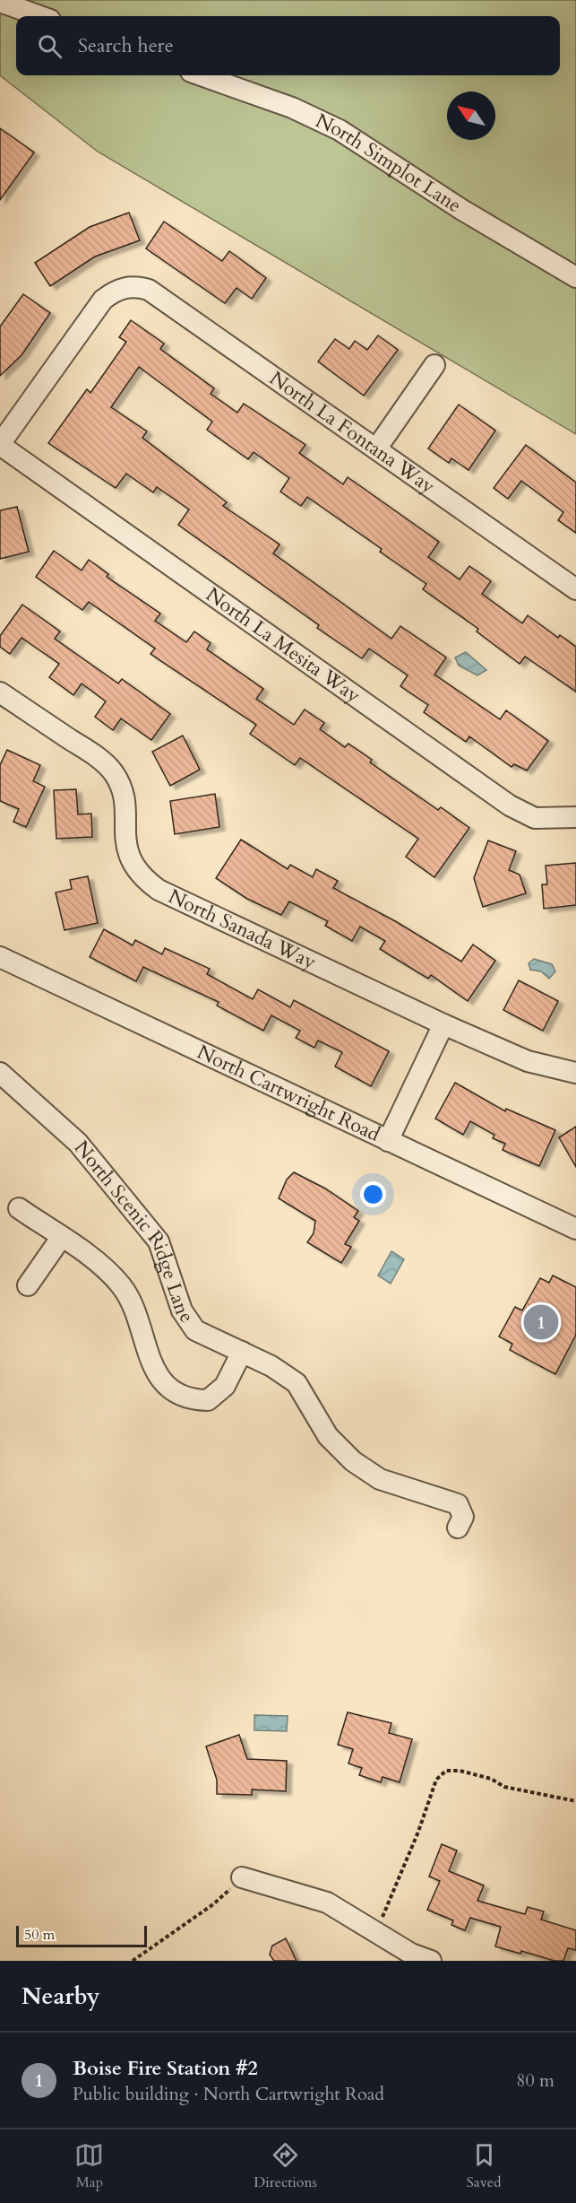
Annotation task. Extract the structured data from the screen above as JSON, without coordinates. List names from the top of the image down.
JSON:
{
  "streets": {
    "street": [
      "North Simplot Lane",
      "North La Fontana Way",
      "North La Mesita Way",
      "North Sanada Way",
      "North Cartwright Road",
      "North Scenic Ridge Lane"
    ]
  },
  "crossings": [
    ["North La Fontana Way", "North La Mesita Way"]
  ],
  "scale_bar": "50 m",
  "north": "top left",
  "page": {
    "search": "Search here",
    "pins": "1",
    "scale": "50 m",
    "heading": "Nearby",
    "list": [
      {
        "mark": "1",
        "name": "Boise Fire Station #2",
        "note": "Public building · North Cartwright Road",
        "value": "80 m"
      }
    ],
    "nav": ["Map", "Directions", "Saved"]
  }
}
